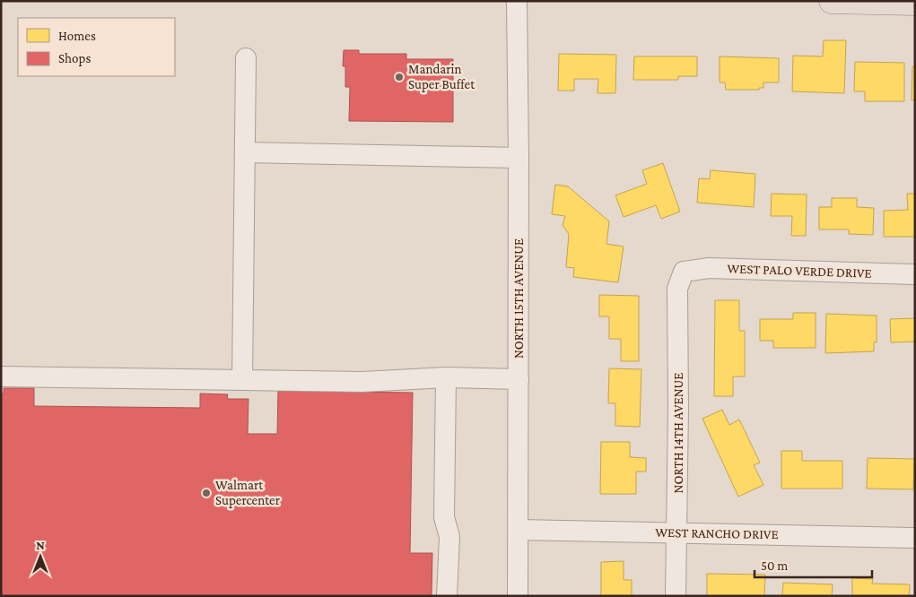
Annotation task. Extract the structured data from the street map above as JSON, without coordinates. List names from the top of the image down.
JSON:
{
  "streets": {
    "street": [
      "WEST PALO VERDE DRIVE",
      "NORTH 15TH AVENUE",
      "NORTH 14TH AVENUE",
      "WEST RANCHO DRIVE"
    ]
  },
  "crossings": [
    ["WEST PALO VERDE DRIVE", "NORTH 14TH AVENUE"],
    ["NORTH 15TH AVENUE", "WEST RANCHO DRIVE"],
    ["NORTH 14TH AVENUE", "WEST RANCHO DRIVE"]
  ],
  "places": ["Mandarin Super Buffet", "Walmart Supercenter"],
  "legend": ["Homes", "Shops"],
  "scale_bar": "50 m",
  "north": "top"
}
